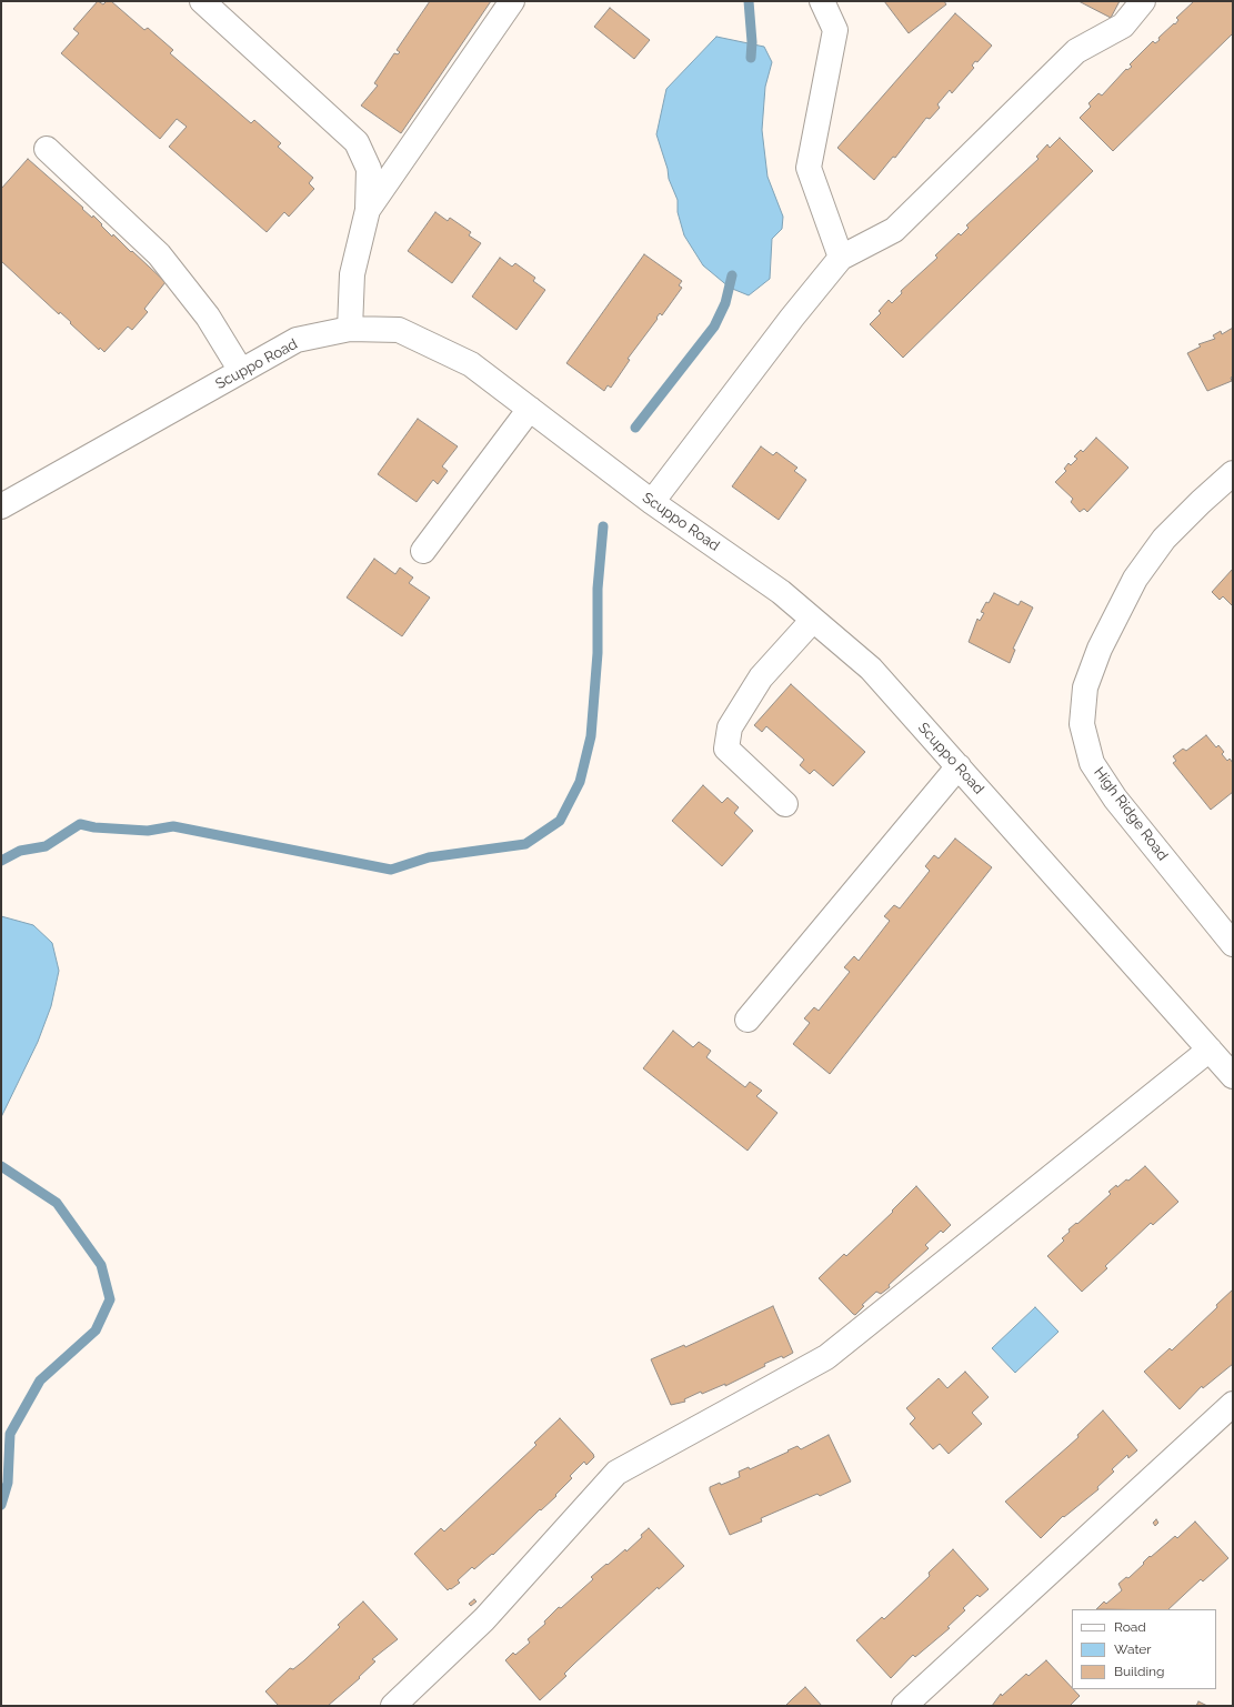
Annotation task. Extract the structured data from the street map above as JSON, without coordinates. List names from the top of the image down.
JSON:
{
  "streets": {
    "street": ["Scuppo Road", "High Ridge Road"]
  },
  "legend": ["Road", "Water", "Building"]
}
